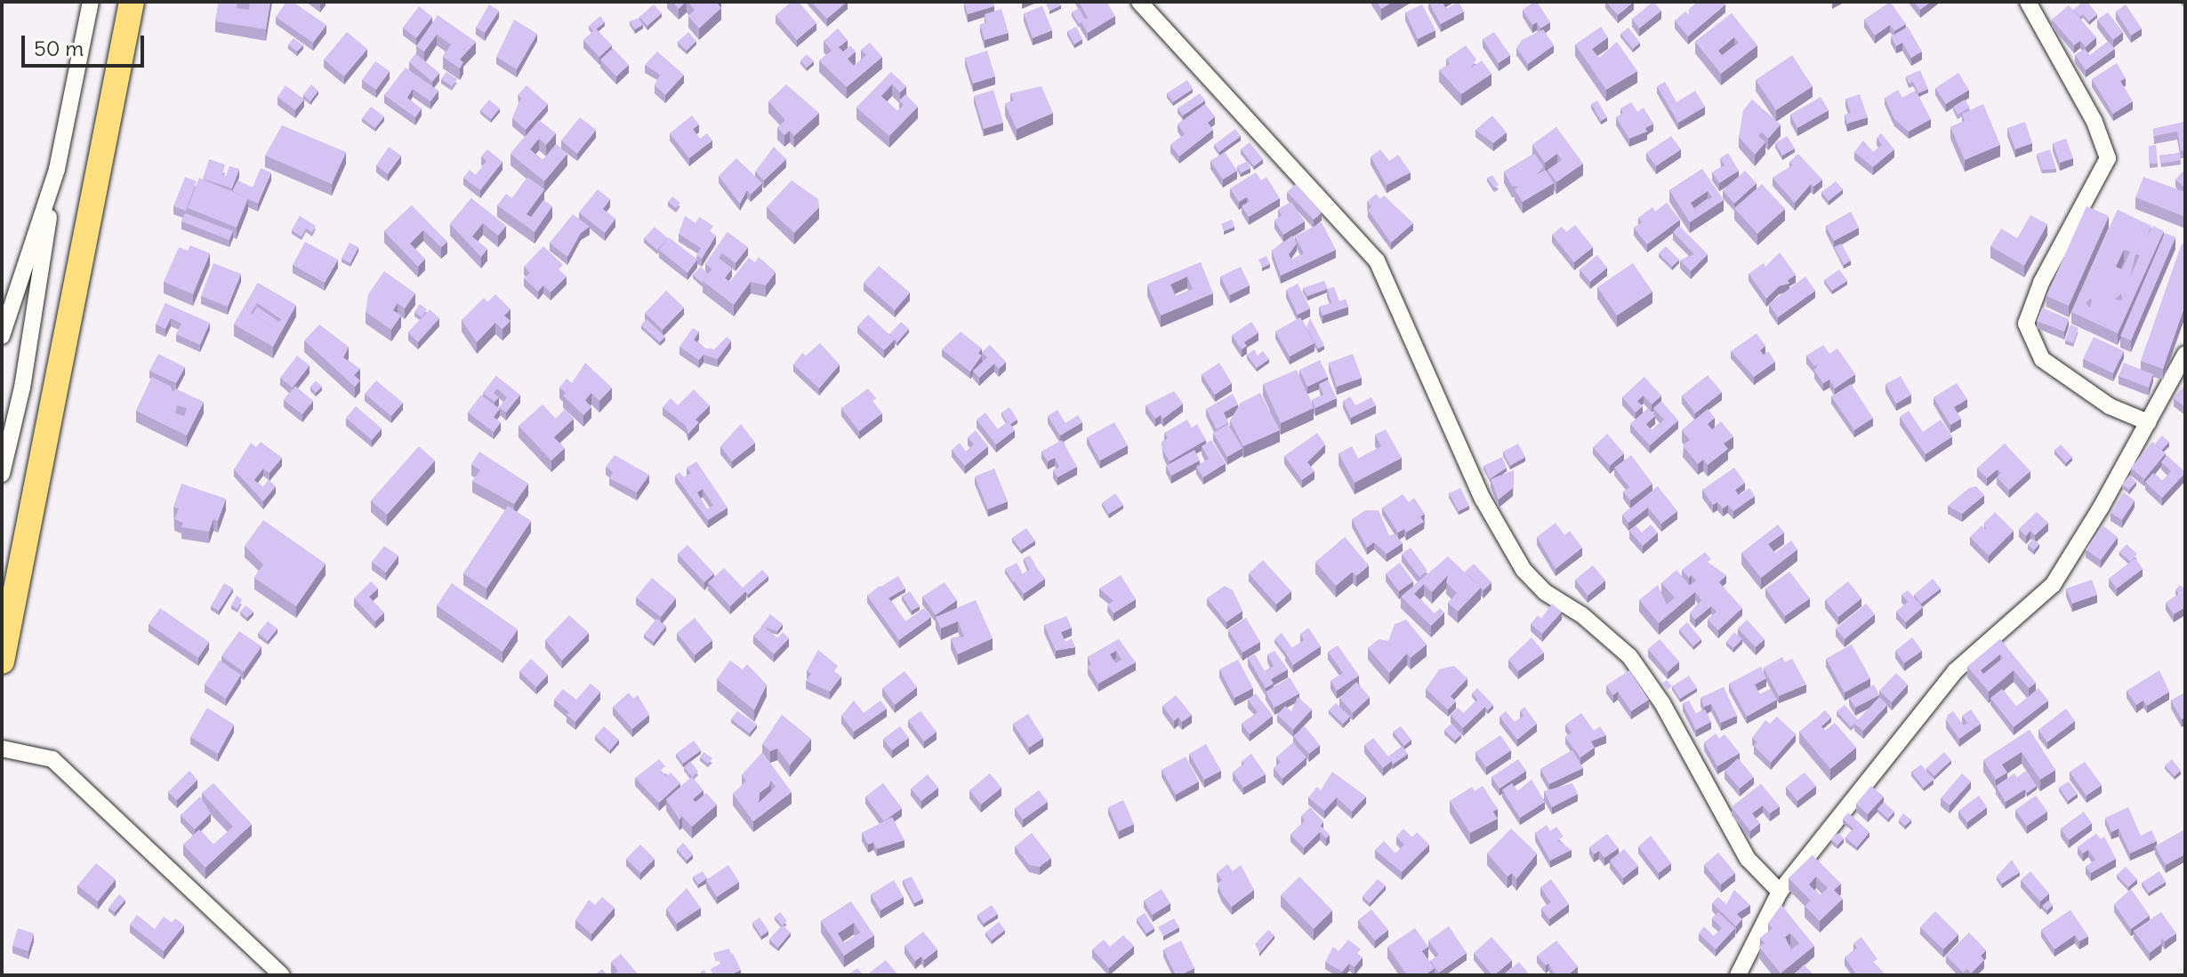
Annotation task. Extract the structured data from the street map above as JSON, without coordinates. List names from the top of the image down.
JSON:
{
  "scale_bar": "50 m"
}
